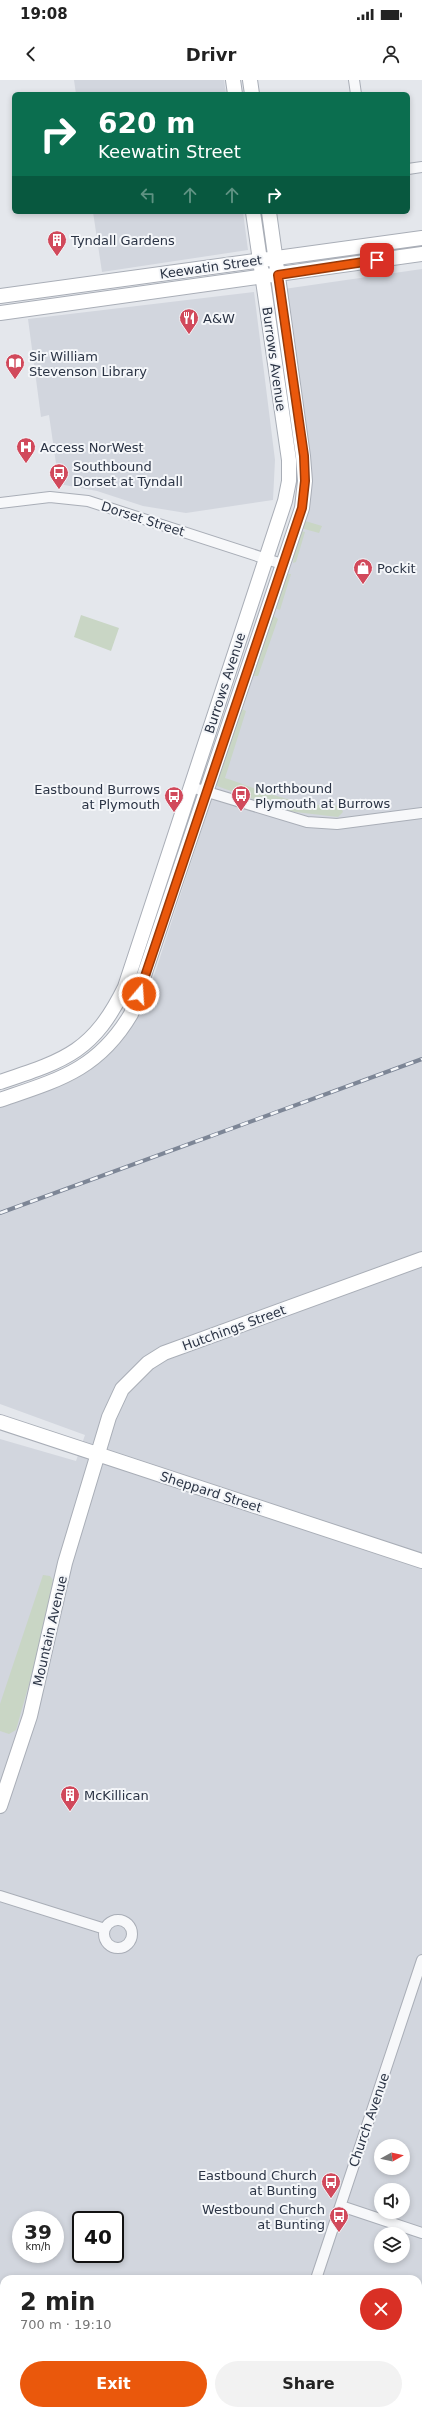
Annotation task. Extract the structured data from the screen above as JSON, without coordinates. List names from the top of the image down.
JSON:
{
  "streets": {
    "street": [
      "Keewatin Street",
      "Burrows Avenue",
      "Dorset Street",
      "Hutchings Street",
      "Sheppard Street",
      "Mountain Avenue",
      "Church Avenue"
    ]
  },
  "crossings": [
    ["Keewatin Street", "Burrows Avenue"],
    ["Burrows Avenue", "Dorset Street"],
    ["Hutchings Street", "Sheppard Street"],
    ["Hutchings Street", "Mountain Avenue"],
    ["Sheppard Street", "Mountain Avenue"]
  ],
  "places": {
    "building": ["Tyndall Gardens", "McKillican"],
    "restaurant": ["A&W"],
    "library": ["Sir William Stevenson Library"],
    "hospital": ["Access NorWest"],
    "bus stop": [
      "Southbound Dorset at Tyndall",
      "Northbound Plymouth at Burrows",
      "Eastbound Burrows at Plymouth",
      "Eastbound Church at Bunting",
      "Westbound Church at Bunting"
    ],
    "shop": ["Pockit"]
  },
  "north": "right",
  "page": {
    "status": "19:08",
    "header": "Drivr",
    "turn": ["620 m", "Keewatin Street"],
    "speed": "39 km/h",
    "limit": "40",
    "heading": ["2 min", "700 m · 19:10"],
    "buttons": ["Exit", "Share"]
  }
}
